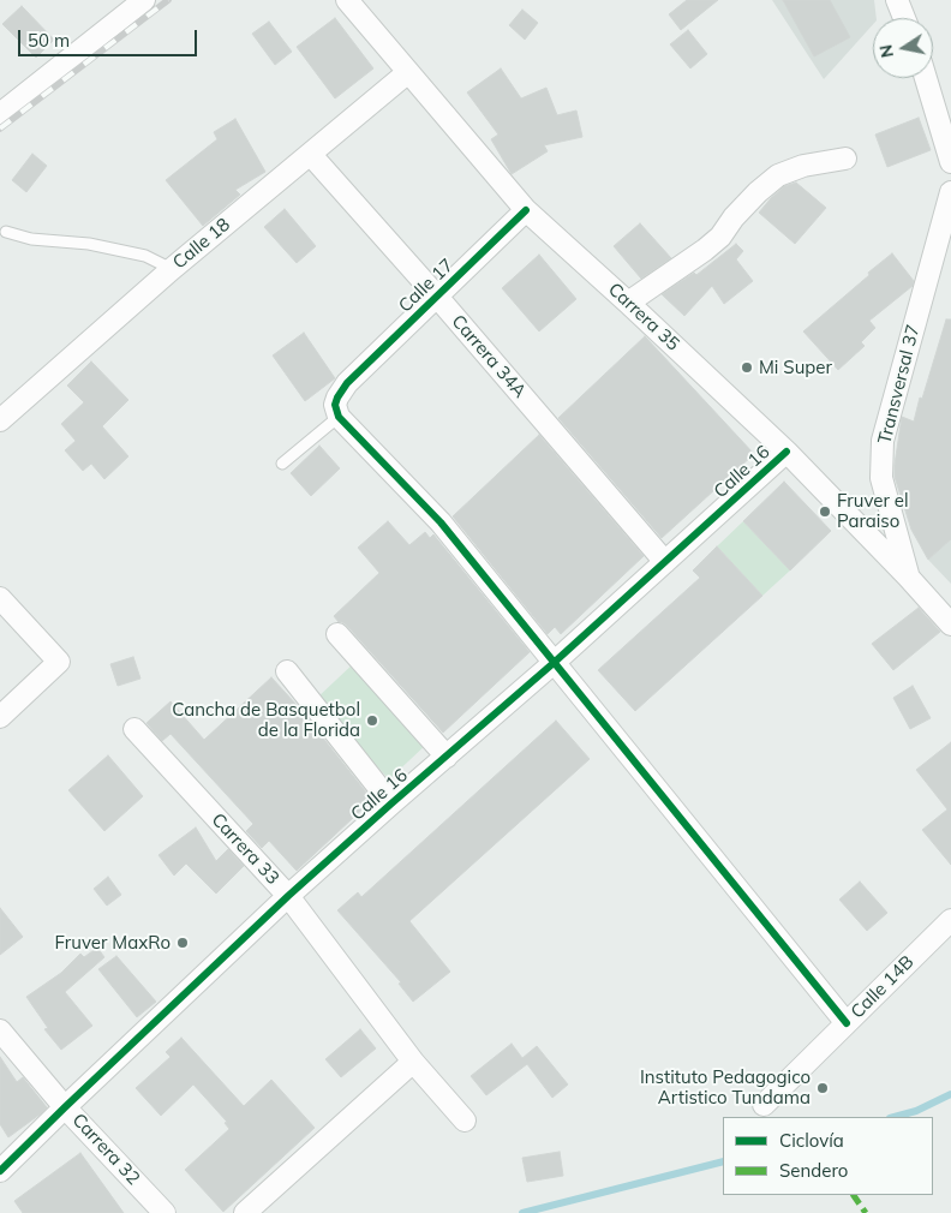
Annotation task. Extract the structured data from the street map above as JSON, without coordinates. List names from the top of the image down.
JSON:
{
  "streets": {
    "street": [
      "Calle 18",
      "Calle 17",
      "Carrera 35",
      "Carrera 34A",
      "Transversal 37",
      "Calle 16",
      "Carrera 33",
      "Calle 14B",
      "Carrera 32"
    ]
  },
  "crossings": [
    ["Calle 18", "Carrera 35"],
    ["Calle 18", "Carrera 34A"],
    ["Calle 17", "Carrera 35"],
    ["Calle 17", "Carrera 34A"],
    ["Carrera 35", "Transversal 37"],
    ["Carrera 35", "Calle 16"],
    ["Carrera 34A", "Calle 16"],
    ["Calle 16", "Carrera 33"],
    ["Calle 16", "Carrera 32"]
  ],
  "places": [
    "Mi Super",
    "Fruver el Paraiso",
    "Cancha de Basquetbol de la Florida",
    "Fruver MaxRo",
    "Instituto Pedagogico Artistico Tundama"
  ],
  "legend": ["Ciclovía", "Sendero"],
  "scale_bar": "50 m",
  "north": "left"
}
